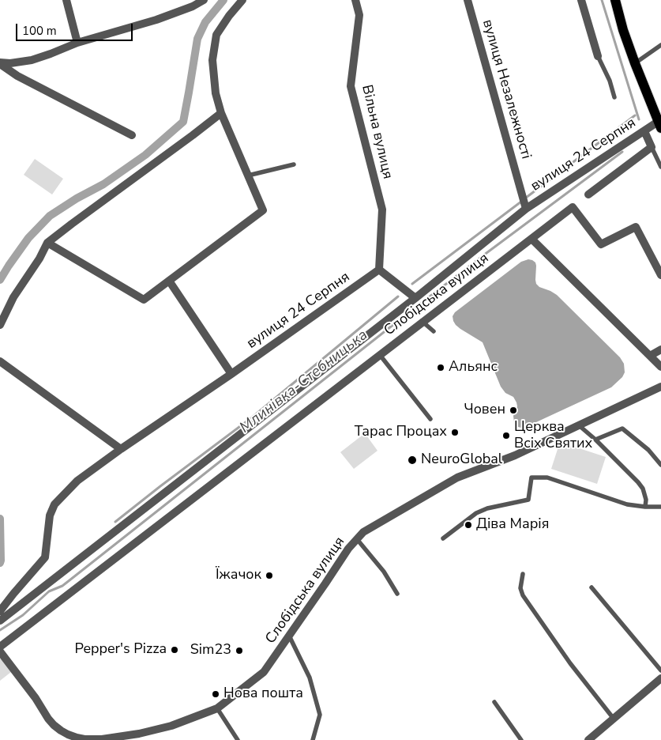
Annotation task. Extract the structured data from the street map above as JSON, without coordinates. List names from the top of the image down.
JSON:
{
  "streets": {
    "street": [
      "вулиця Незалежності",
      "Вільна вулиця",
      "вулиця 24 Серпня",
      "Слобідська вулиця"
    ]
  },
  "crossings": [
    ["вулиця Незалежності", "вулиця 24 Серпня"],
    ["Вільна вулиця", "вулиця 24 Серпня"]
  ],
  "water": ["Млинівка-Стебницька"],
  "places": [
    "Альянс",
    "Човен",
    "Тарас Процах",
    "Церква Всіх Святих",
    "NeuroGlobal",
    "Діва Марія",
    "Їжачок",
    "Pepper's Pizza",
    "Sim23",
    "Нова пошта"
  ],
  "scale_bar": "100 m"
}
